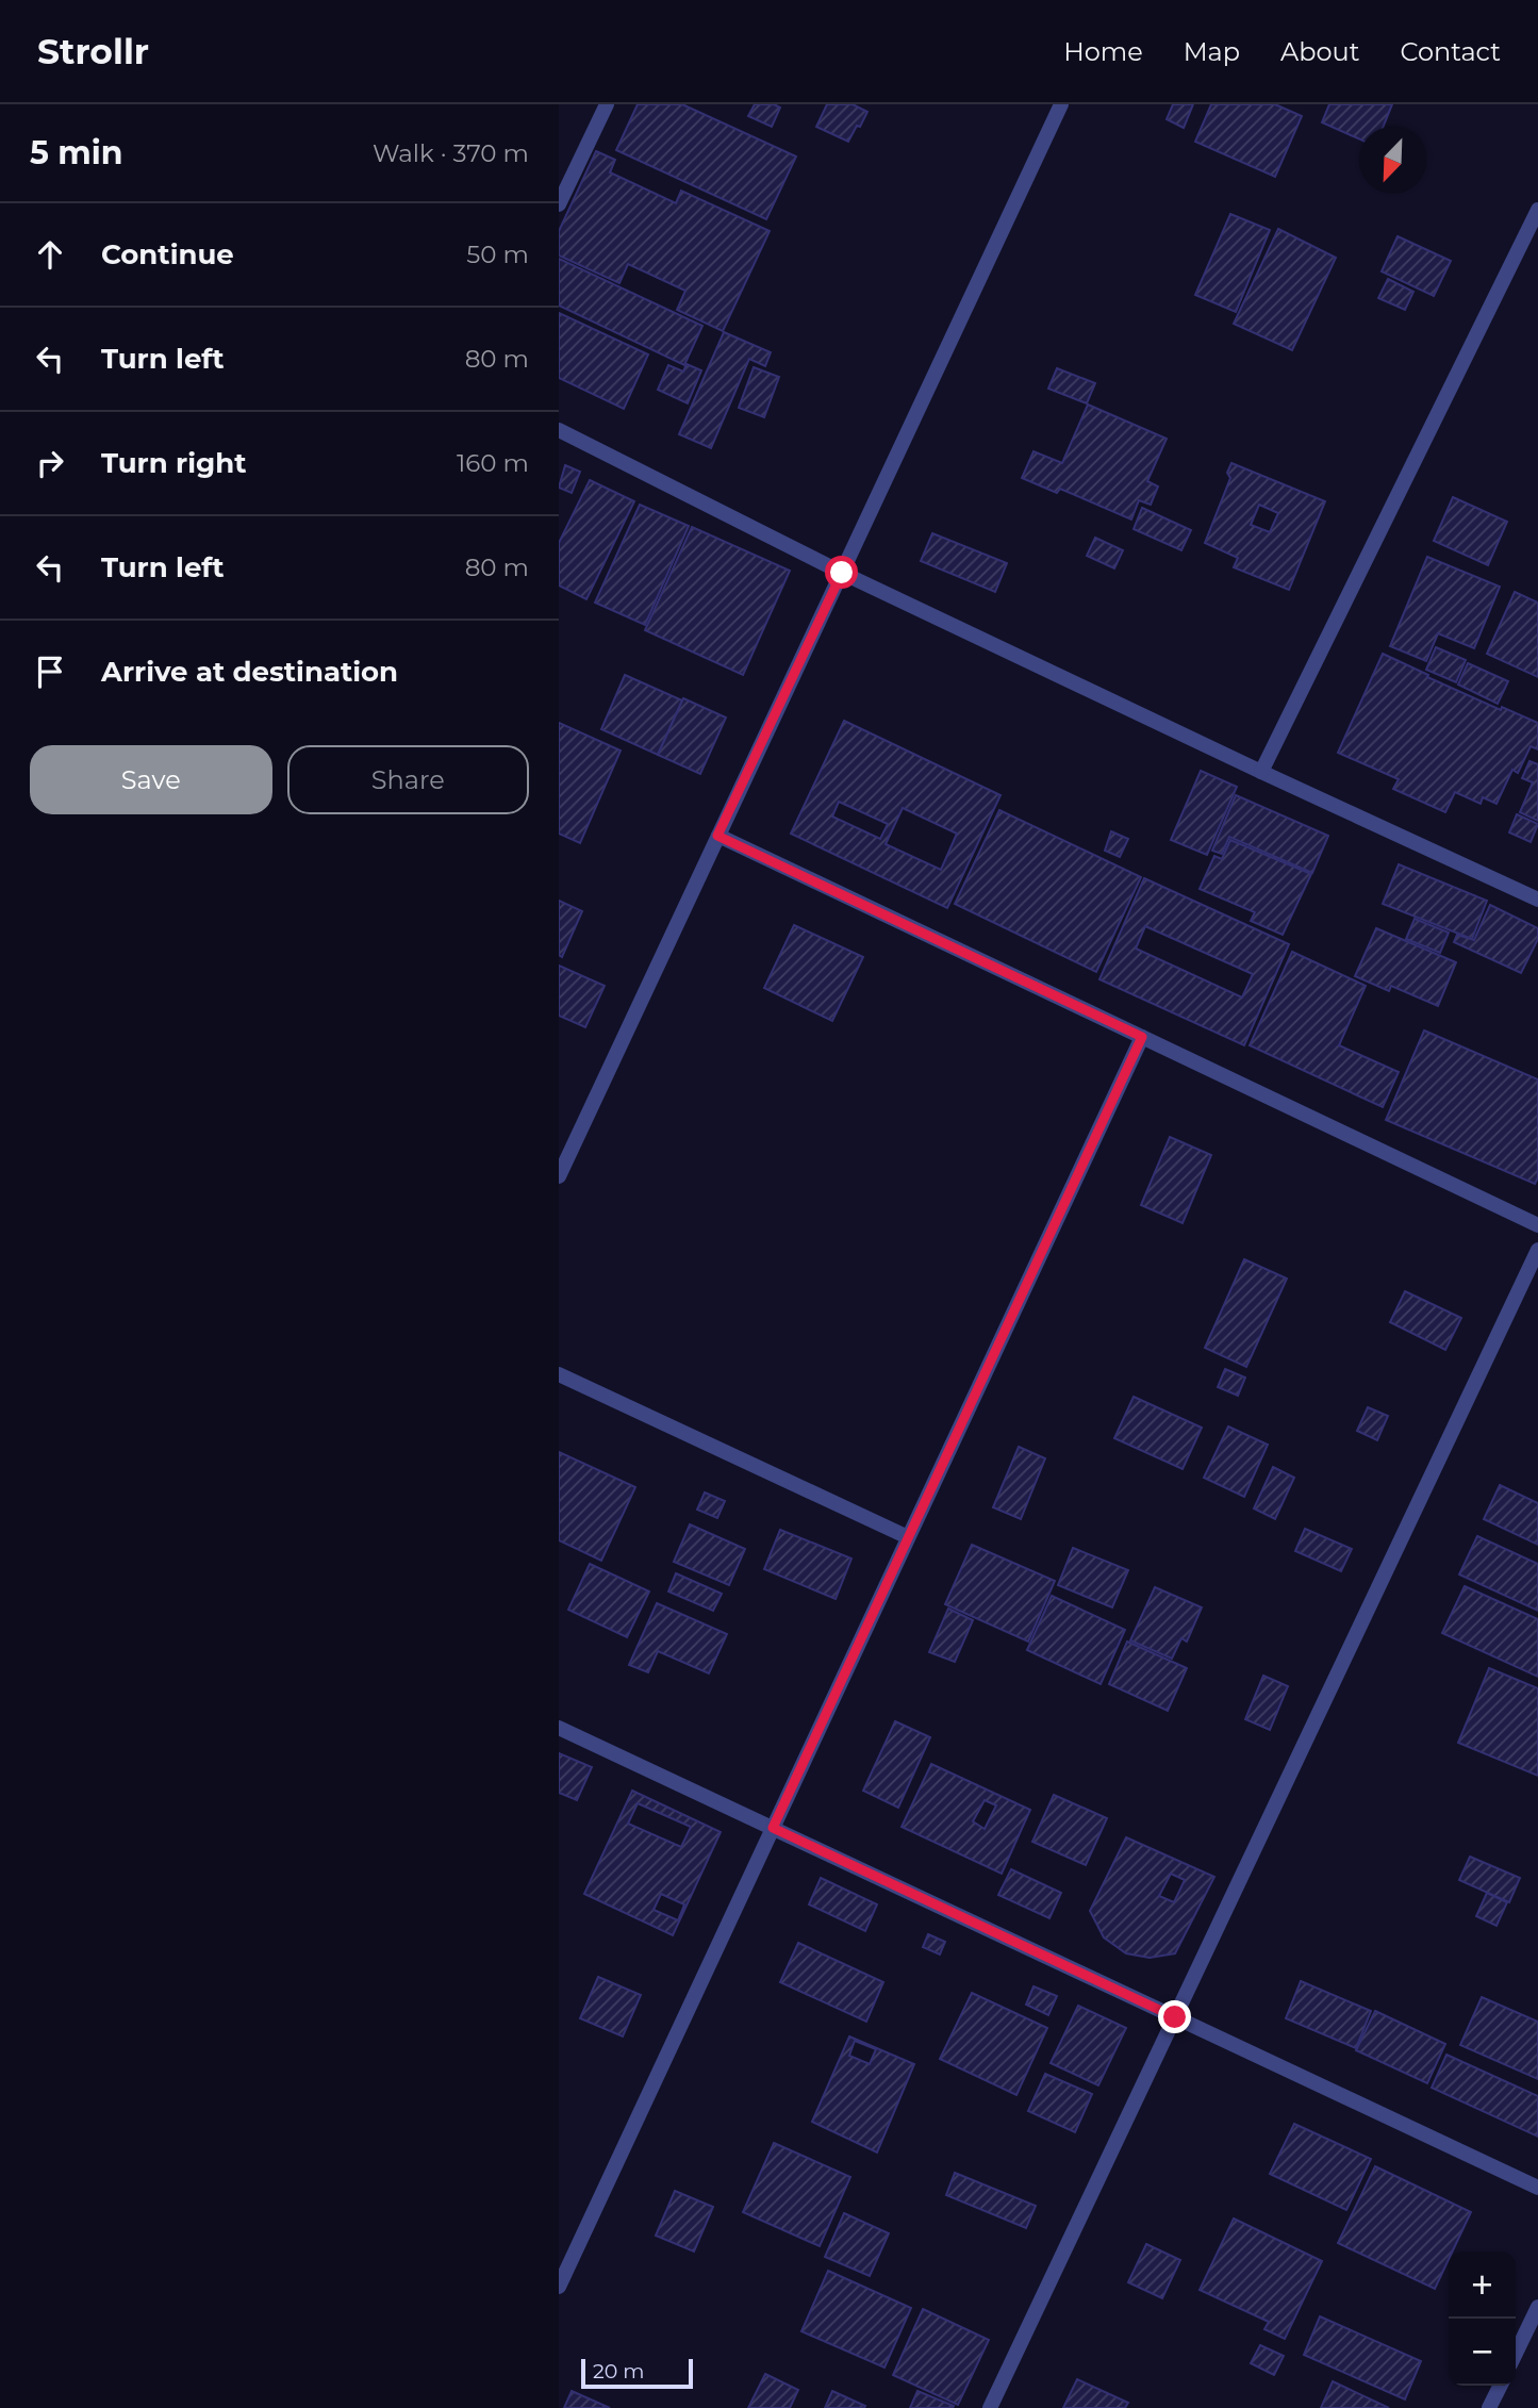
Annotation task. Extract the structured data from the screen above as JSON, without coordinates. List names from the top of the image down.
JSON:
{
  "scale_bar": "20 m",
  "north": "bottom left",
  "page": {
    "header": "Strollr",
    "nav": [
      "Home",
      "Map",
      "About",
      "Contact"
    ],
    "heading": ["5 min", "Walk · 370 m"],
    "list": [
      ["Continue", "50 m"],
      ["Turn left", "80 m"],
      ["Turn right", "160 m"],
      ["Turn left", "80 m"],
      "Arrive at destination"
    ],
    "buttons": ["Save", "Share"],
    "map_buttons": ["+", "−"],
    "scale": "20 m"
  }
}
